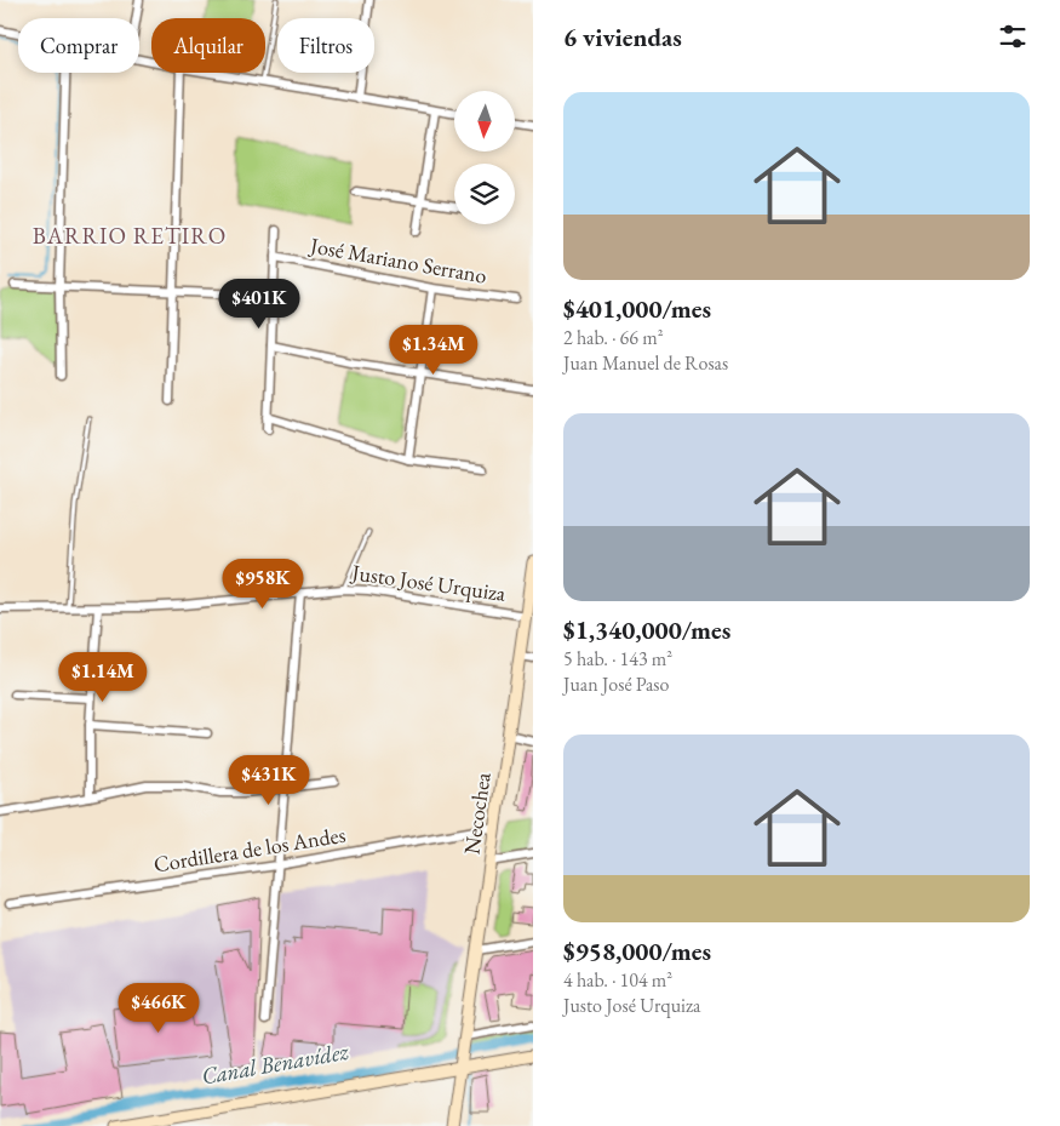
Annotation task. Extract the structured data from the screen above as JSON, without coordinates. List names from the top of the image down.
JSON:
{
  "streets": {
    "main road": ["Necochea"],
    "street": ["José Mariano Serrano", "Justo José Urquiza", "Cordillera de los Andes"]
  },
  "crossings": [
    ["Justo José Urquiza", "Necochea"],
    ["Necochea", "Cordillera de los Andes"]
  ],
  "districts": ["BARRIO RETIRO"],
  "water": ["Canal Benavídez"],
  "north": "bottom",
  "page": {
    "heading": "6 viviendas",
    "chip": ["Comprar", "Alquilar", "Filtros"],
    "list": [
      {
        "name": "$401,000/mes",
        "note": "2 hab. · 66 m² · Juan Manuel de Rosas"
      },
      {
        "name": "$1,340,000/mes",
        "note": "5 hab. · 143 m² · Juan José Paso"
      },
      {
        "name": "$958,000/mes",
        "note": "4 hab. · 104 m² · Justo José Urquiza"
      }
    ],
    "price": [
      "$401K",
      "$1.34M",
      "$958K",
      "$1.14M",
      "$431K",
      "$466K"
    ]
  }
}
